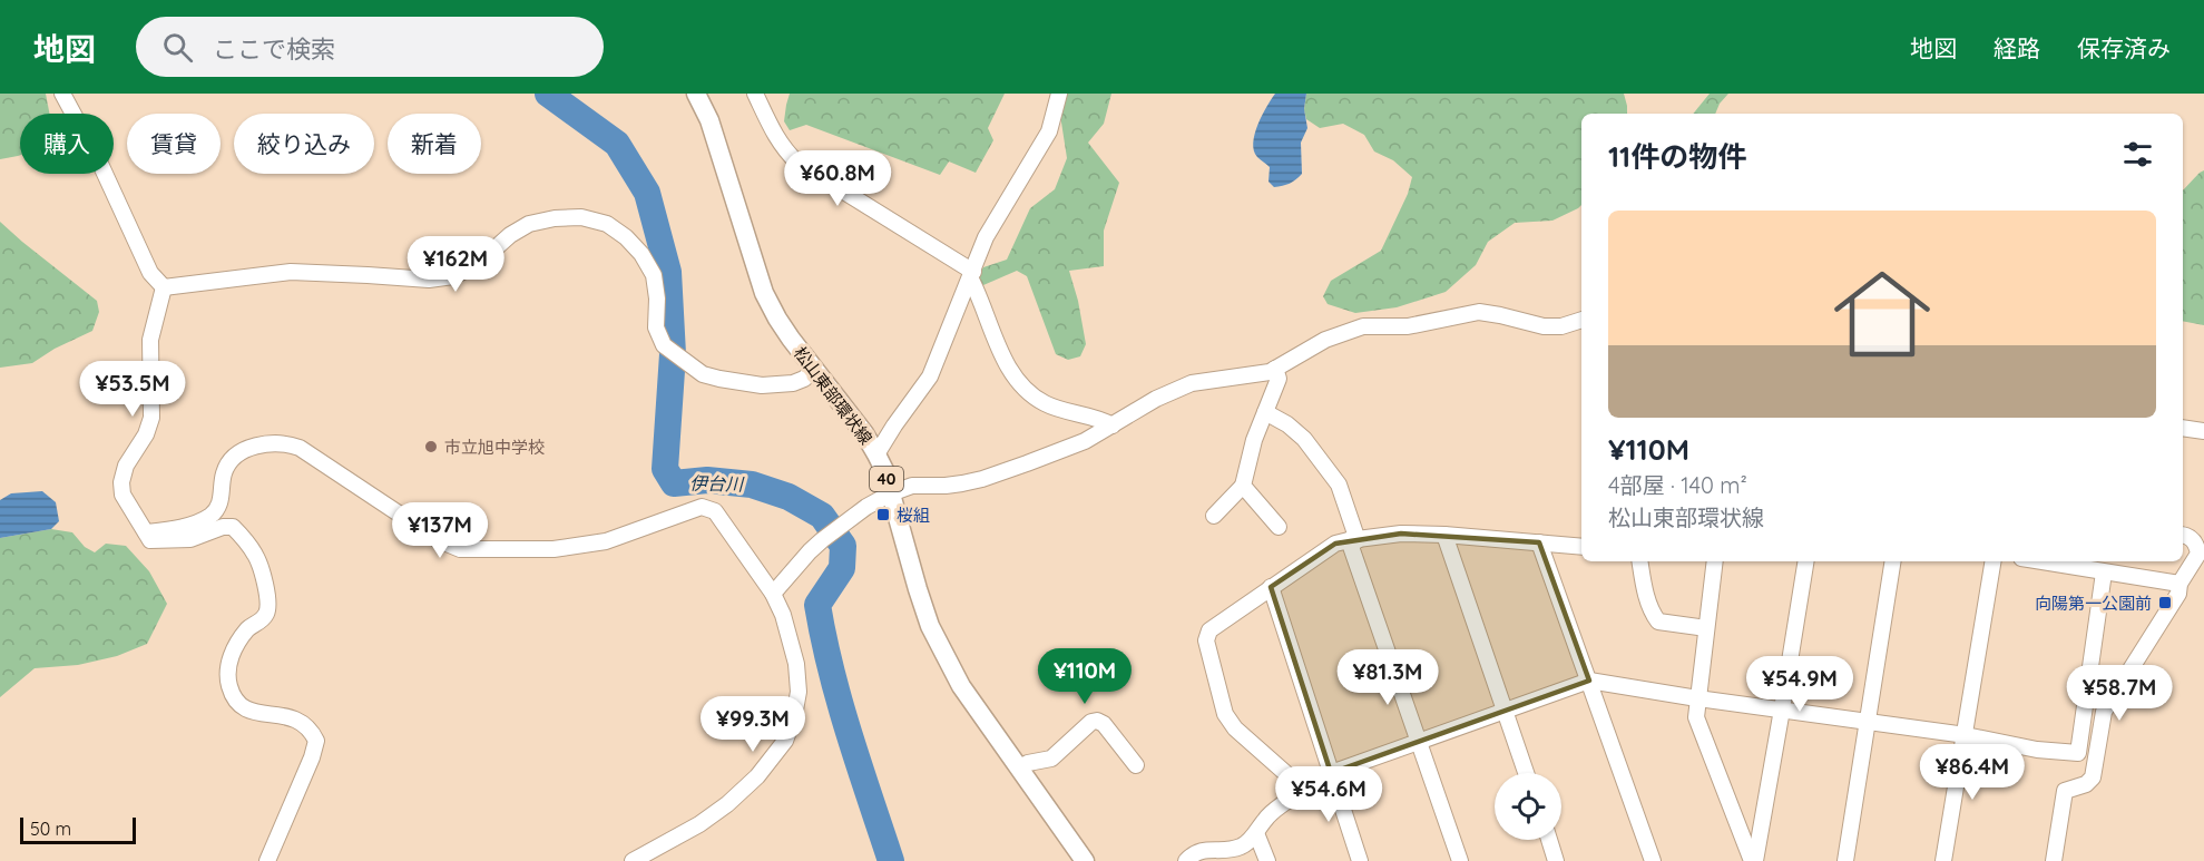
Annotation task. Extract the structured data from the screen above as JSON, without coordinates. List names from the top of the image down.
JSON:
{
  "streets": {
    "main road": ["松山東部環状線", "40"]
  },
  "water": ["伊台川"],
  "places": {
    "other": ["市立旭中学校"],
    "transit": ["桜組", "向陽第一公園前"]
  },
  "scale_bar": "50 m",
  "page": {
    "header": "地図",
    "search": "ここで検索",
    "nav": ["地図", "経路", "保存済み"],
    "chip": [
      "購入",
      "賃貸",
      "絞り込み",
      "新着"
    ],
    "heading": "11件の物件",
    "price": [
      "¥60.8M",
      "¥162M",
      "¥53.5M",
      "¥137M",
      "¥110M",
      "¥81.3M",
      "¥54.9M",
      "¥58.7M",
      "¥99.3M",
      "¥86.4M",
      "¥54.6M"
    ],
    "list": [
      {
        "name": "¥110M",
        "note": "4部屋 · 140 m² · 松山東部環状線"
      }
    ],
    "scale": "50 m"
  }
}
